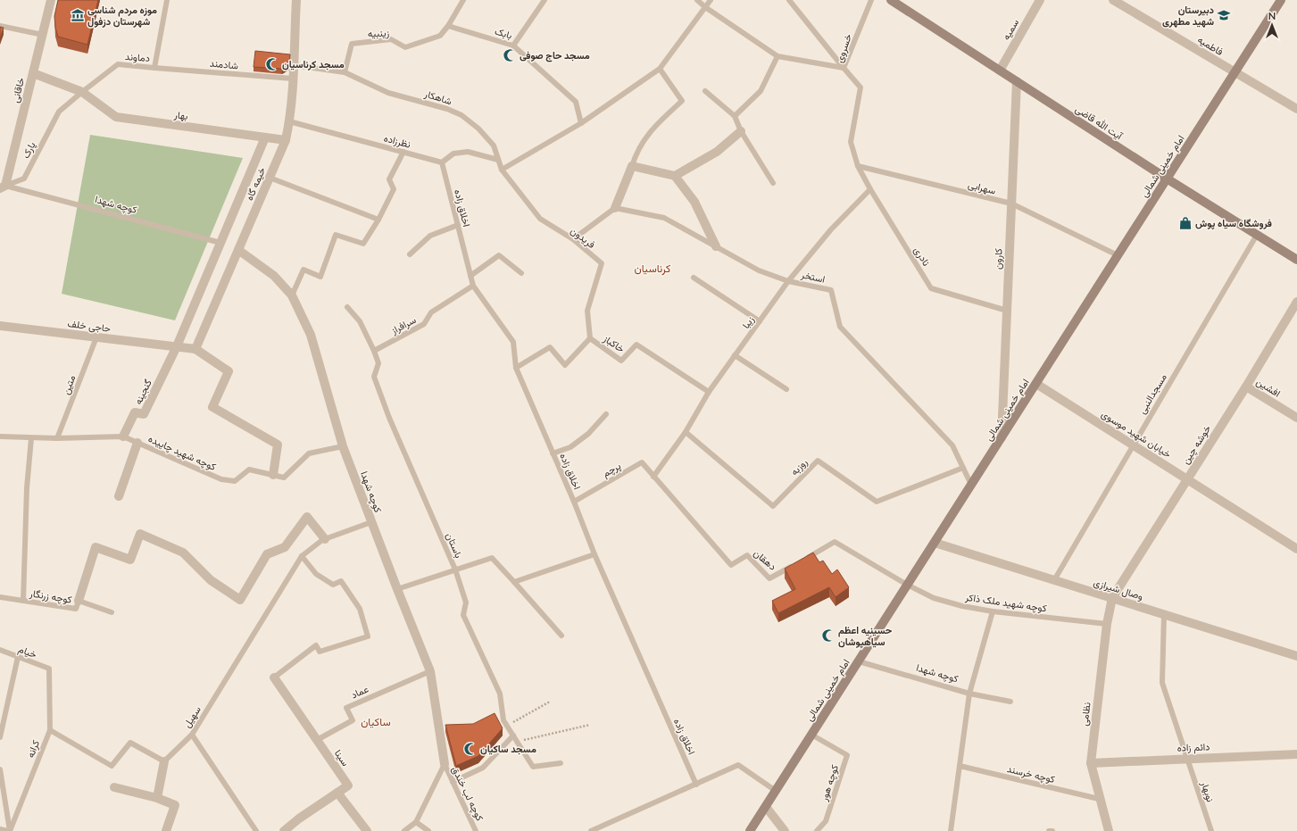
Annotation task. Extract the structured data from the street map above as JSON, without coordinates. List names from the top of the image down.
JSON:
{
  "streets": {
    "main road": ["آیت الله قاضی", "امام خمینی شمالی"],
    "street": [
      "سمیه",
      "فاطمیه",
      "خاقانی",
      "بهار",
      "خیمه گاه",
      "کوچه شهدا",
      "کارون",
      "حاجی خلف",
      "افشین",
      "گنجینه",
      "خیابان شهید موسوی",
      "خوشه چین",
      "وصال شیرازی",
      "نظامی",
      "دائم زاده",
      "سینا"
    ],
    "lane": [
      "زینبیه",
      "بابک",
      "خسروی",
      "دماوند",
      "شادمند",
      "شاهکار",
      "نظرزاده",
      "پارک",
      "سهرابی",
      "اخلاق زاده",
      "فریدون",
      "نادری",
      "استخر",
      "زیبا",
      "سرافراز",
      "خاکباز",
      "متین",
      "مسجدالنبی",
      "کوچه شهید چاییده",
      "روزبه",
      "پرچم",
      "باستان",
      "دهقان",
      "کوچه زرنگار",
      "کوچه شهید ملک ذاکر",
      "خیام",
      "عماد",
      "سهیل",
      "کرانه",
      "کوچه خرسند",
      "کوچه هور",
      "نوبهار",
      "کوچه لب خندق"
    ]
  },
  "crossings": [
    ["سمیه", "آیت الله قاضی"],
    ["زینبیه", "بابک"],
    ["زینبیه", "شاهکار"],
    ["فاطمیه", "امام خمینی شمالی"],
    ["خسروی", "سهرابی"],
    ["خسروی", "نادری"],
    ["دماوند", "شادمند"],
    ["دماوند", "بهار"],
    ["دماوند", "پارک"],
    ["شادمند", "خیمه گاه"],
    ["خاقانی", "بهار"],
    ["خاقانی", "پارک"],
    ["خاقانی", "کوچه شهدا"],
    ["شاهکار", "فریدون"],
    ["بهار", "خیمه گاه"],
    ["آیت الله قاضی", "امام خمینی شمالی"],
    ["آیت الله قاضی", "کارون"],
    ["آیت الله قاضی", "مسجدالنبی"],
    ["نظرزاده", "خیمه گاه"],
    ["نظرزاده", "اخلاق زاده"],
    ["پارک", "کوچه شهدا"],
    ["امام خمینی شمالی", "سهرابی"],
    ["امام خمینی شمالی", "کوچه شهدا"],
    ["امام خمینی شمالی", "کارون"],
    ["امام خمینی شمالی", "استخر"],
    ["امام خمینی شمالی", "خیابان شهید موسوی"],
    ["امام خمینی شمالی", "وصال شیرازی"],
    ["امام خمینی شمالی", "کوچه شهید ملک ذاکر"],
    ["امام خمینی شمالی", "کوچه هور"],
    ["خیمه گاه", "کوچه شهدا"],
    ["سهرابی", "نادری"],
    ["سهرابی", "کارون"],
    ["کوچه شهدا", "کوچه شهید چاییده"],
    ["کوچه شهدا", "عماد"],
    ["کوچه شهدا", "سهیل"],
    ["کوچه شهدا", "کوچه لب خندق"],
    ["اخلاق زاده", "سرافراز"],
    ["اخلاق زاده", "خاکباز"],
    ["اخلاق زاده", "پرچم"],
    ["فریدون", "خاکباز"],
    ["نادری", "کارون"],
    ["نادری", "زیبا"],
    ["استخر", "زیبا"],
    ["استخر", "روزبه"],
    ["زیبا", "خاکباز"],
    ["زیبا", "روزبه"],
    ["زیبا", "پرچم"],
    ["زیبا", "دهقان"],
    ["سرافراز", "باستان"],
    ["حاجی خلف", "متین"],
    ["حاجی خلف", "گنجینه"],
    ["متین", "کوچه شهید چاییده"],
    ["افشین", "خوشه چین"],
    ["گنجینه", "کوچه شهید چاییده"],
    ["مسجدالنبی", "خیابان شهید موسوی"],
    ["مسجدالنبی", "وصال شیرازی"],
    ["خیابان شهید موسوی", "خوشه چین"],
    ["خوشه چین", "وصال شیرازی"],
    ["خوشه چین", "نظامی"],
    ["پرچم", "دهقان"],
    ["وصال شیرازی", "نظامی"],
    ["وصال شیرازی", "نوبهار"],
    ["کوچه شهید ملک ذاکر", "نظامی"],
    ["خیام", "کرانه"],
    ["عماد", "سینا"],
    ["نظامی", "دائم زاده"],
    ["نظامی", "کوچه خرسند"],
    ["دائم زاده", "نوبهار"]
  ],
  "districts": ["کرناسیان", "ساکیان"],
  "places": {
    "museum": ["موزه مردم شناسی شهرستان دزفول"],
    "school or university": ["دبیرستان شهید مطهری"],
    "mosque": [
      "مسجد حاج صوفی",
      "مسجد کرناسیان",
      "حسینیه اعظم سیاهپوشان",
      "مسجد ساکیان"
    ],
    "shop": ["فروشگاه سیاه پوش"]
  },
  "north": "top"
}
